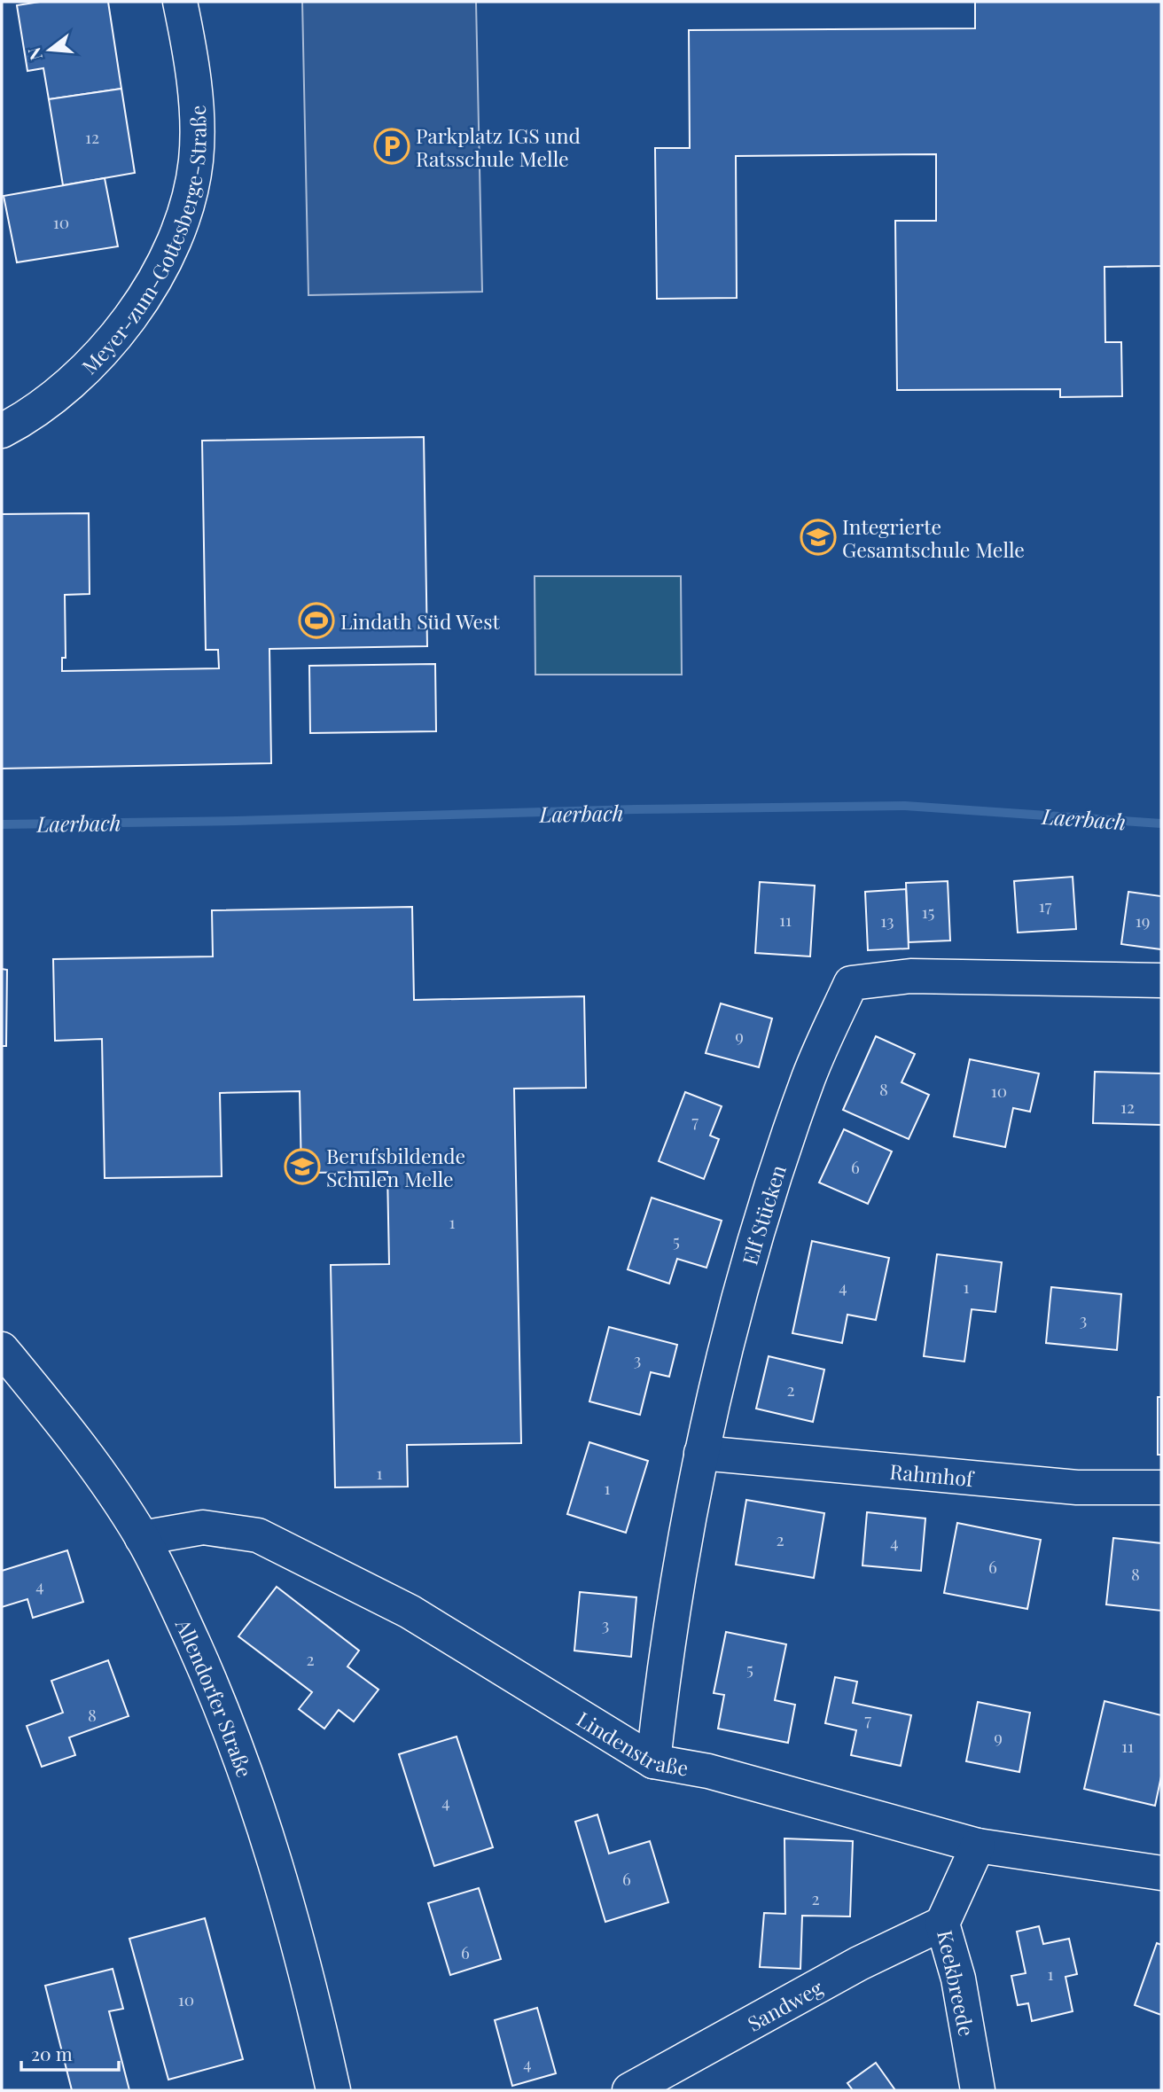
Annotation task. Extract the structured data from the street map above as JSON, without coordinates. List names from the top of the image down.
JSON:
{
  "streets": {
    "street": [
      "Meyer-zum-Gottesberge-Straße",
      "Elf Stücken",
      "Rahmhof",
      "Allendorfer Straße",
      "Lindenstraße",
      "Keekbreede",
      "Sandweg"
    ]
  },
  "crossings": [
    ["Elf Stücken", "Rahmhof"],
    ["Elf Stücken", "Lindenstraße"],
    ["Allendorfer Straße", "Lindenstraße"],
    ["Lindenstraße", "Keekbreede"],
    ["Keekbreede", "Sandweg"]
  ],
  "water": ["Laerbach"],
  "places": {
    "parking": ["Parkplatz IGS und Ratsschule Melle"],
    "school or university": ["Integrierte Gesamtschule Melle", "Berufsbildende Schulen Melle"],
    "sports": ["Lindath Süd West"]
  },
  "house_numbers": [
    "12",
    "10",
    "17",
    "15",
    "11",
    "13",
    "19",
    "9",
    "8",
    "10",
    "12",
    "7",
    "6",
    "1",
    "5",
    "4",
    "1",
    "3",
    "3",
    "2",
    "1",
    "1",
    "2",
    "4",
    "6",
    "8",
    "4",
    "3",
    "2",
    "5",
    "8",
    "7",
    "9",
    "11",
    "4",
    "6",
    "2",
    "6",
    "1",
    "10",
    "4"
  ],
  "scale_bar": "20 m",
  "north": "left"
}
